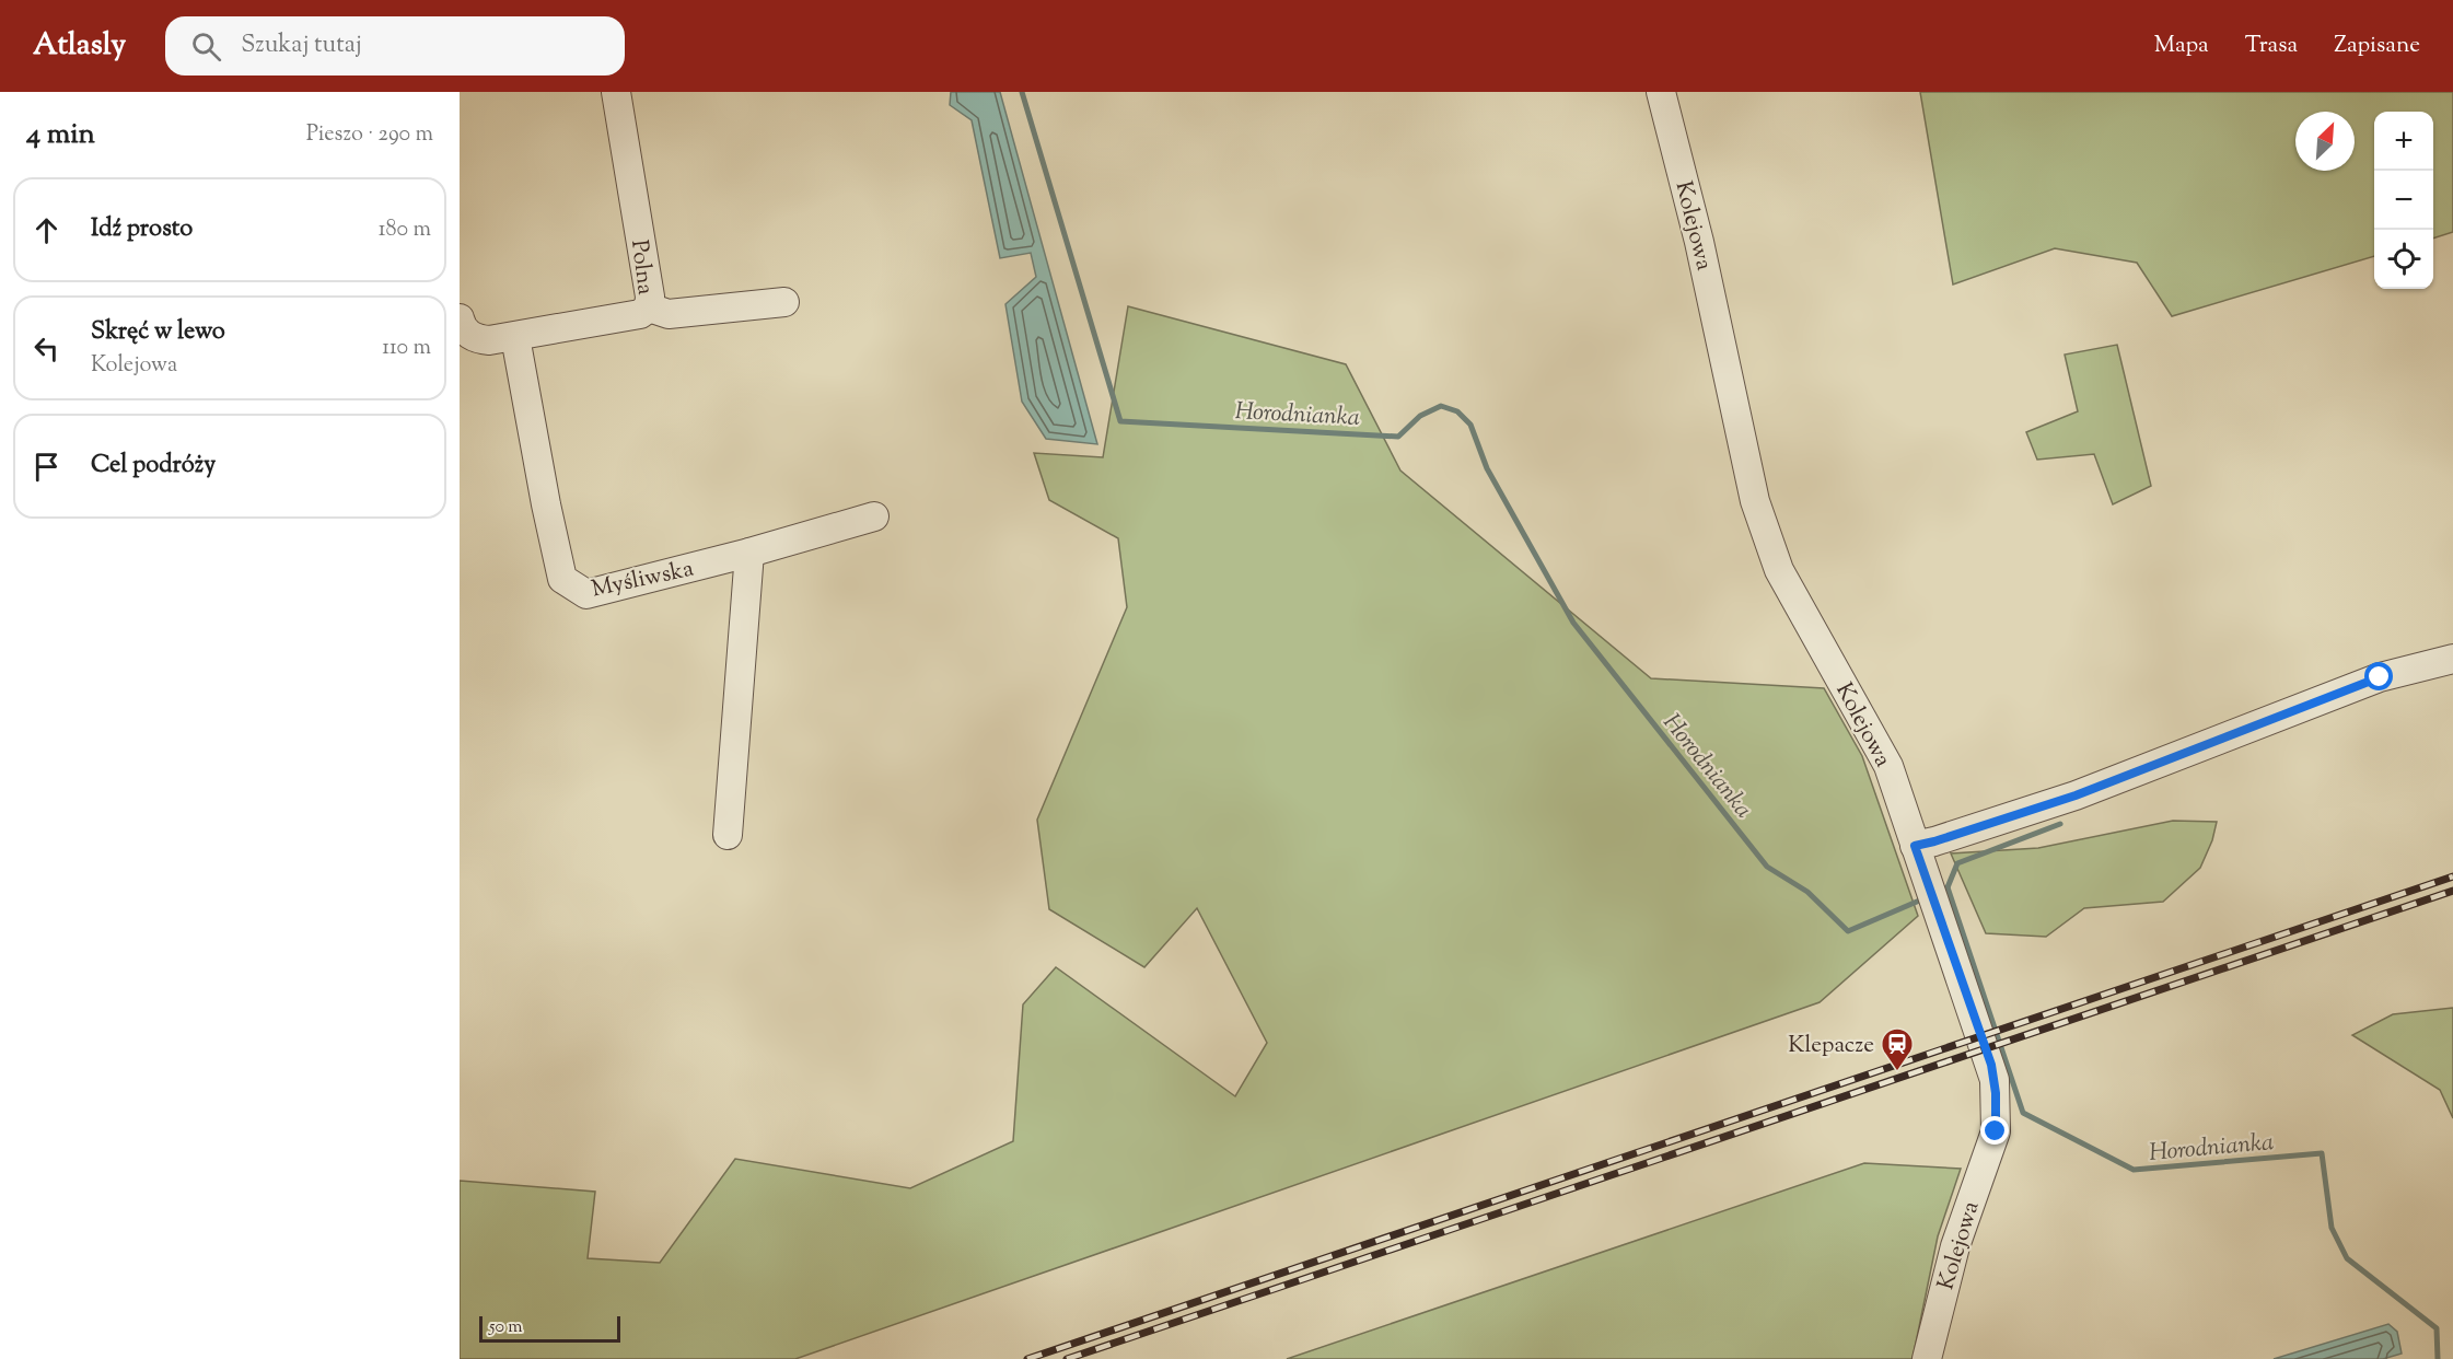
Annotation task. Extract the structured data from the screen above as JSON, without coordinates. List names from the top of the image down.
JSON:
{
  "streets": {
    "street": ["Kolejowa", "Polna", "Myśliwska"]
  },
  "crossings": [
    ["Polna", "Myśliwska"]
  ],
  "water": ["Horodnianka"],
  "places": {
    "station": ["Klepacze"]
  },
  "scale_bar": "50 m",
  "north": "top right",
  "page": {
    "header": "Atlasly",
    "search": "Szukaj tutaj",
    "nav": ["Mapa", "Trasa", "Zapisane"],
    "heading": ["4 min", "Pieszo · 290 m"],
    "map_buttons": ["+", "−"],
    "list": [
      ["Idź prosto", "180 m"],
      ["Skręć w lewo", "Kolejowa", "110 m"],
      "Cel podróży"
    ],
    "scale": "50 m"
  }
}
